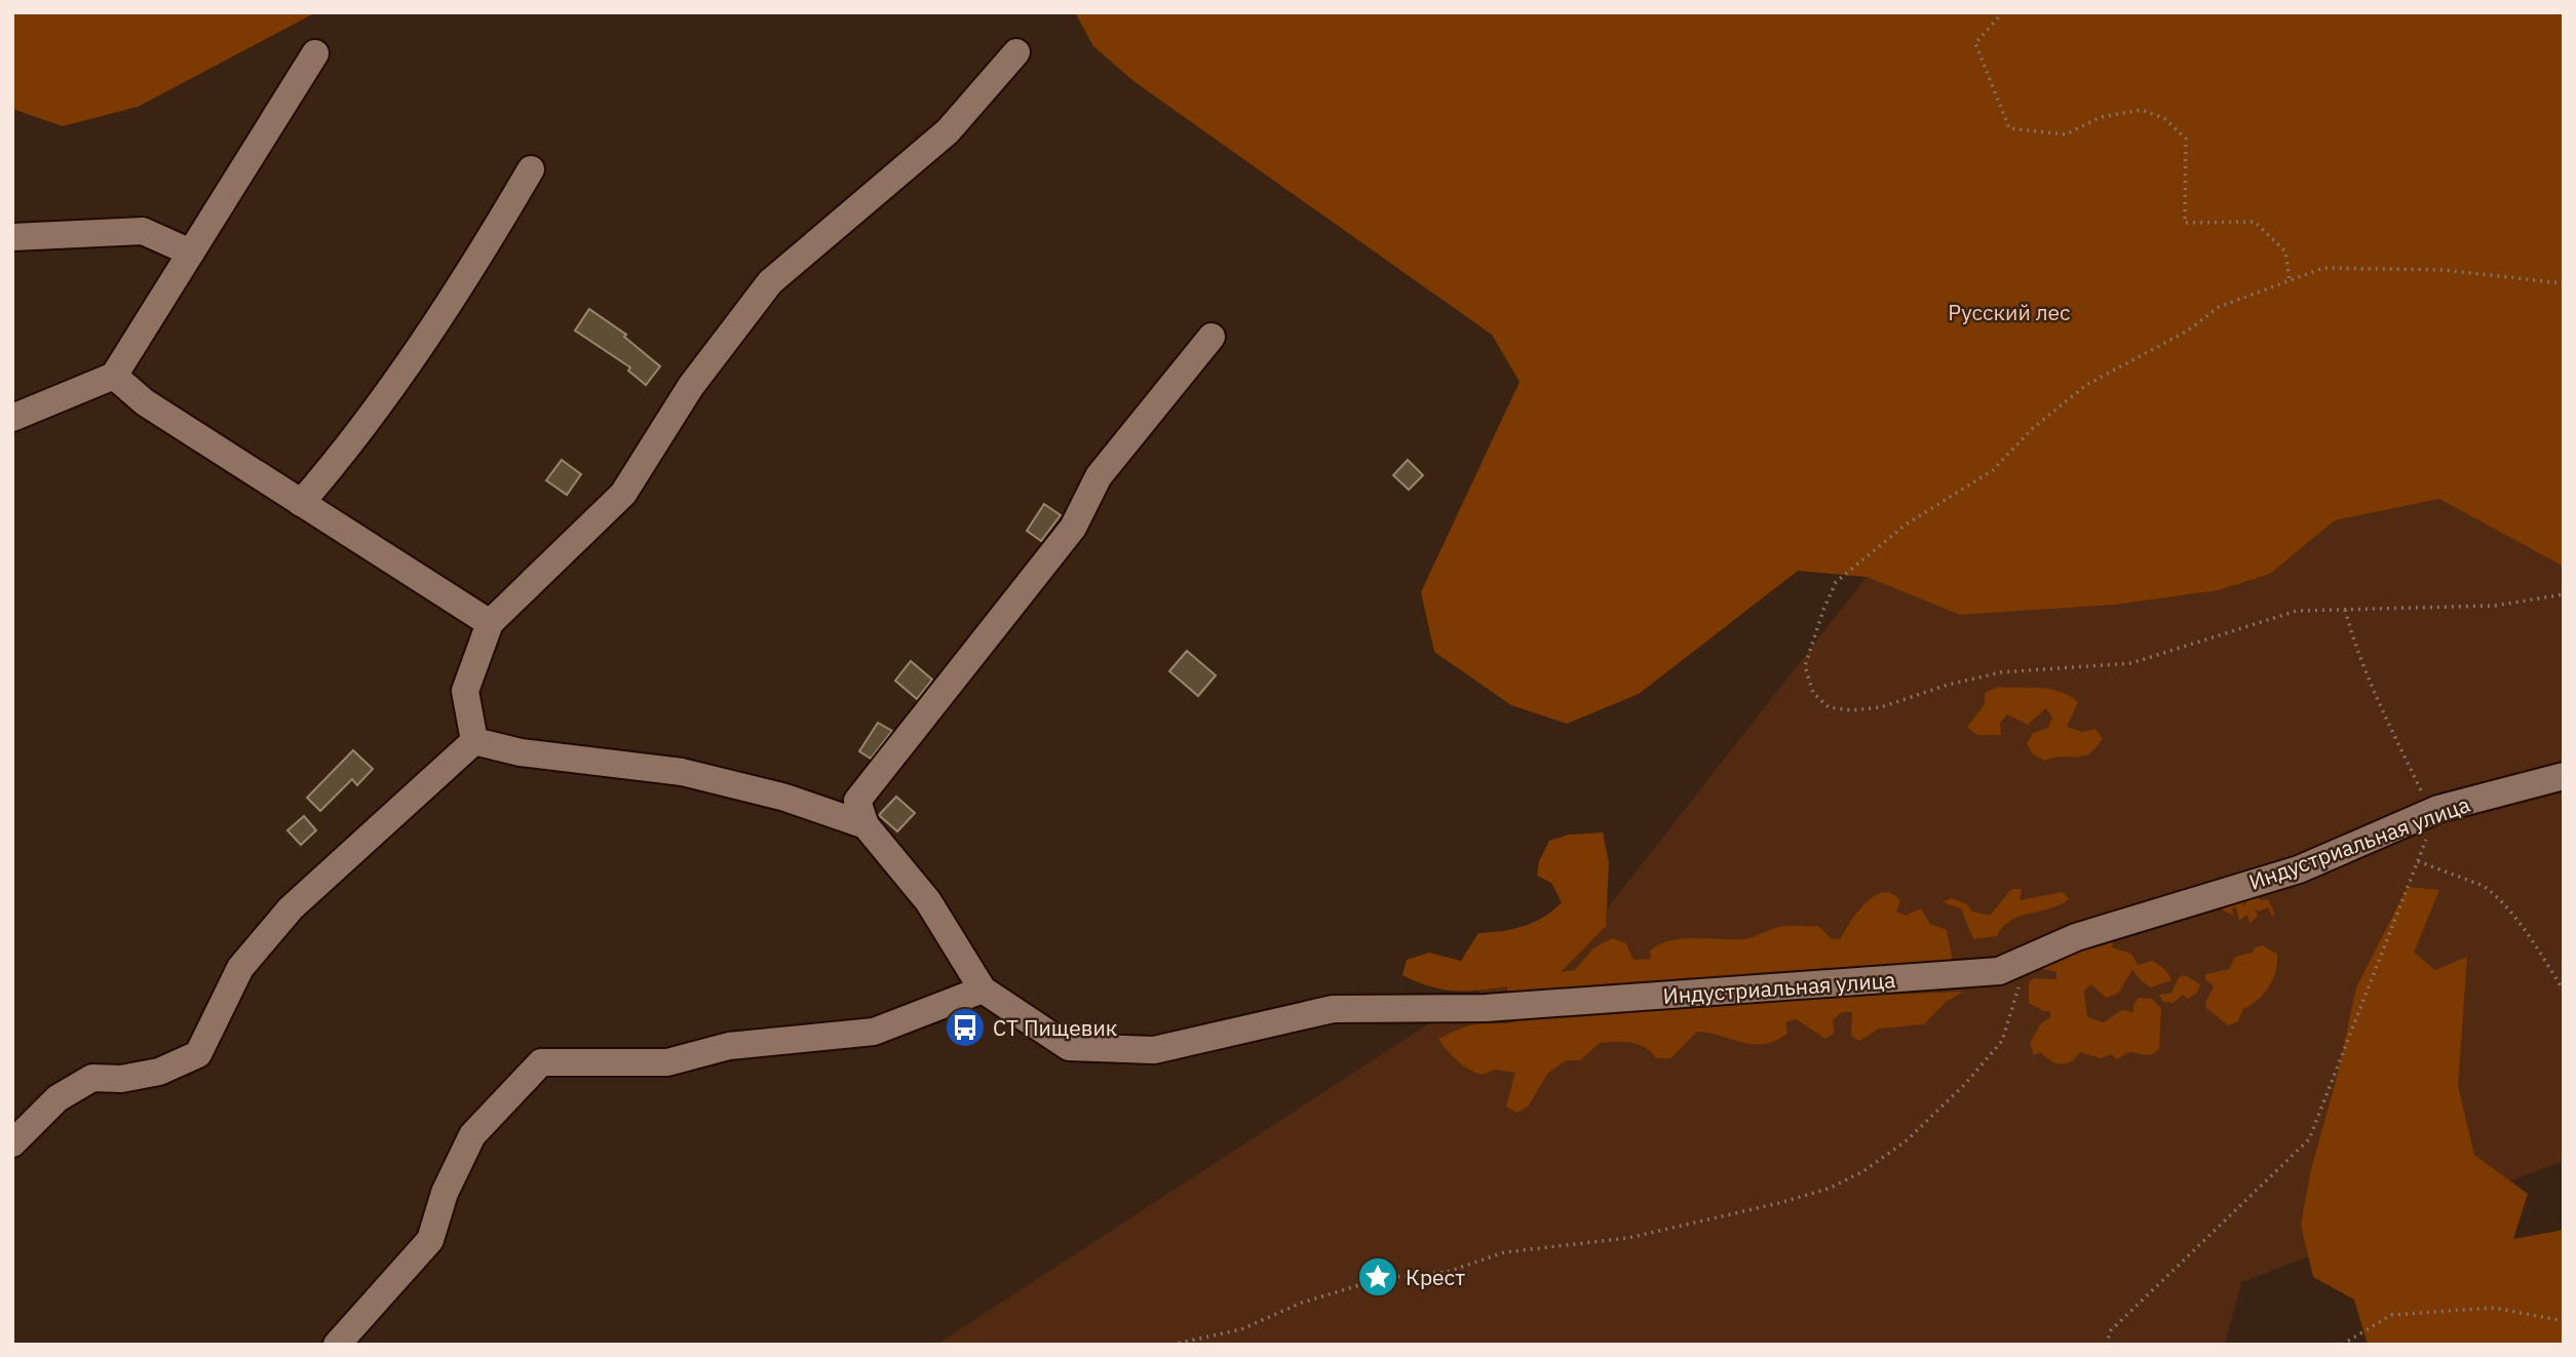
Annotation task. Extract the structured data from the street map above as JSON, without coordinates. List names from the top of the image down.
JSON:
{
  "streets": {
    "street": ["Индустриальная улица"]
  },
  "parks": ["Русский лес"],
  "places": {
    "bus stop": ["СТ Пищевик"],
    "place": ["Крест"]
  }
}
